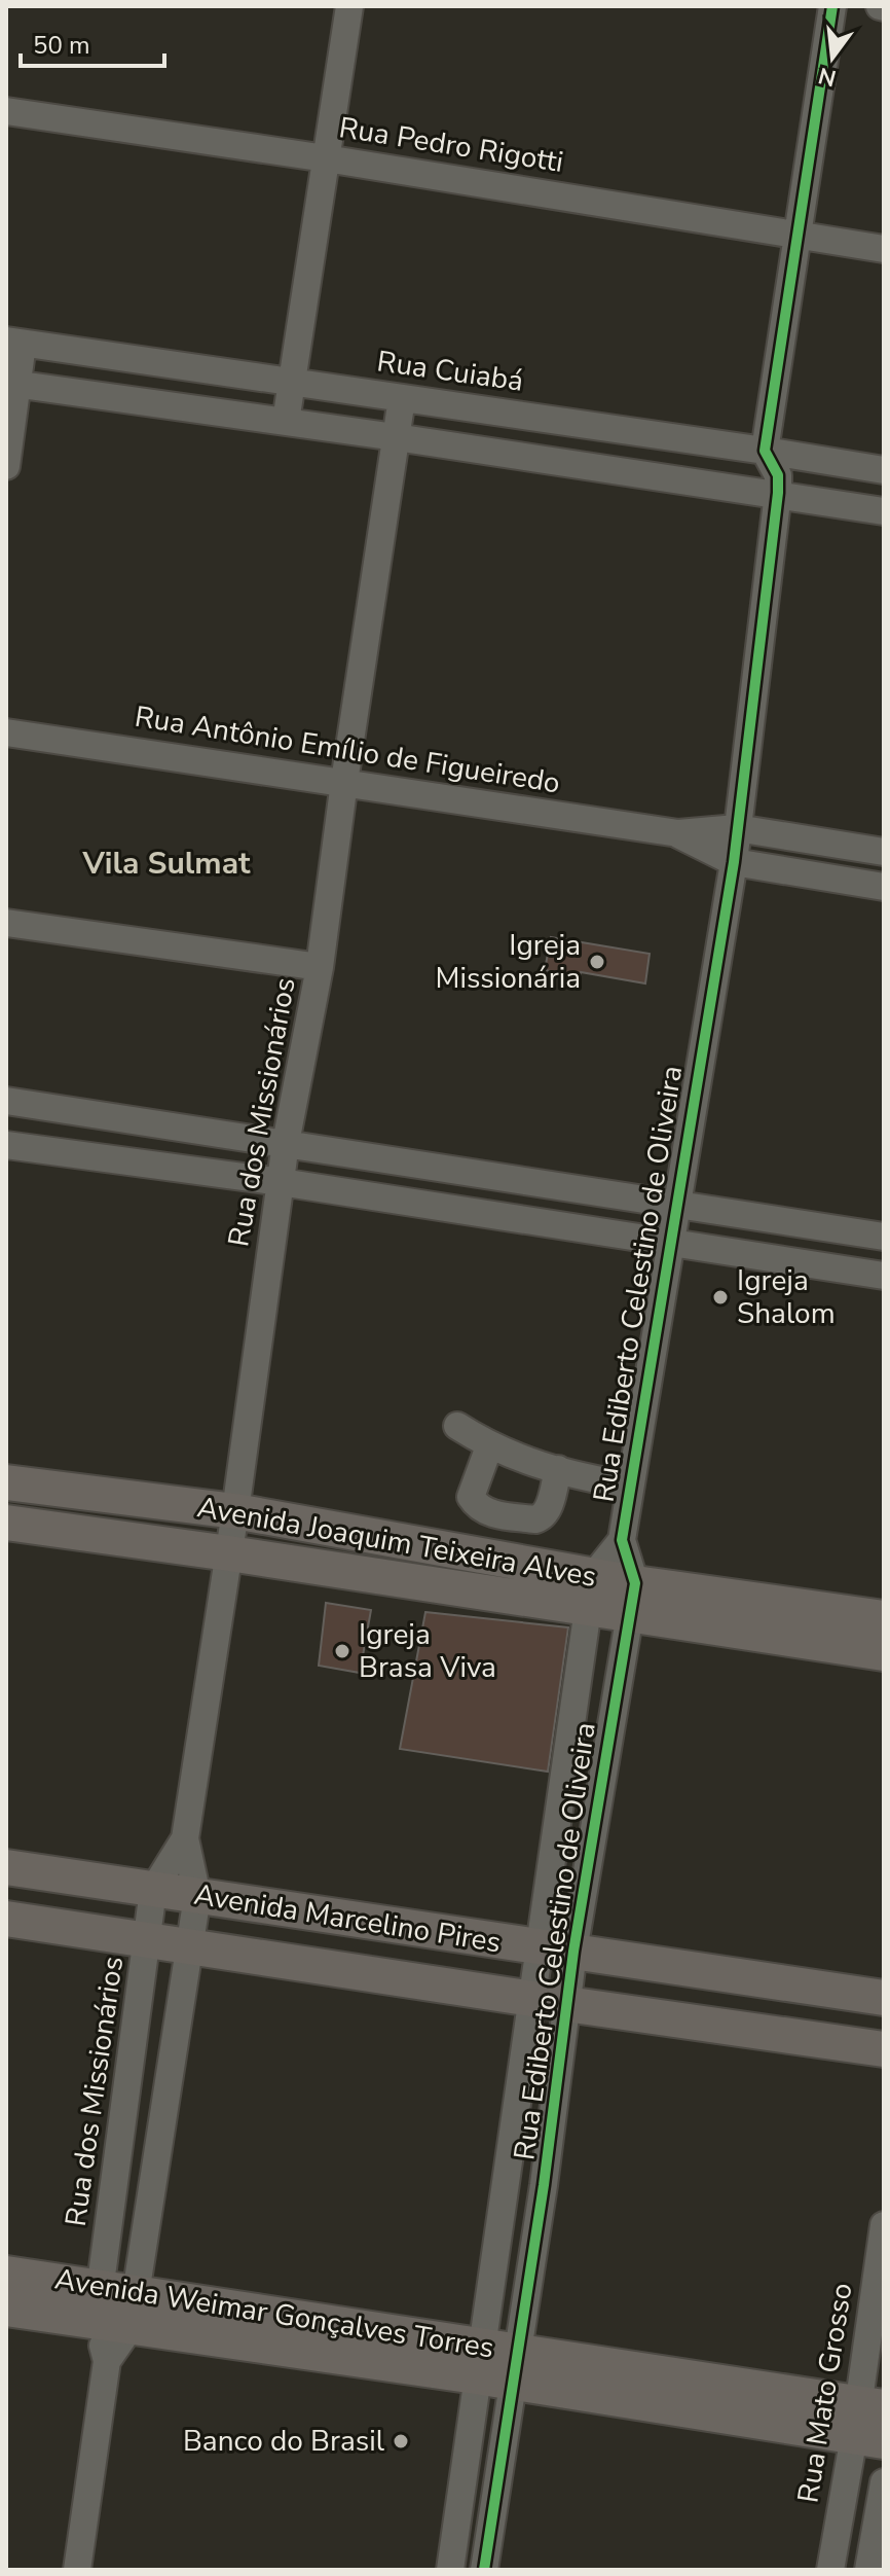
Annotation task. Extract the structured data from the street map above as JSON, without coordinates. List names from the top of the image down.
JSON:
{
  "streets": {
    "main road": ["Avenida Joaquim Teixeira Alves", "Avenida Marcelino Pires", "Avenida Weimar Gonçalves Torres"],
    "street": [
      "Rua Pedro Rigotti",
      "Rua Cuiabá",
      "Rua Antônio Emílio de Figueiredo",
      "Rua dos Missionários",
      "Rua Ediberto Celestino de Oliveira",
      "Rua Mato Grosso"
    ]
  },
  "crossings": [
    ["Rua Pedro Rigotti", "Rua Ediberto Celestino de Oliveira"],
    ["Rua Cuiabá", "Rua dos Missionários"],
    ["Rua Cuiabá", "Rua Ediberto Celestino de Oliveira"],
    ["Rua Antônio Emílio de Figueiredo", "Rua dos Missionários"],
    ["Rua Antônio Emílio de Figueiredo", "Rua Ediberto Celestino de Oliveira"],
    ["Rua dos Missionários", "Avenida Joaquim Teixeira Alves"],
    ["Rua dos Missionários", "Avenida Marcelino Pires"],
    ["Rua dos Missionários", "Avenida Weimar Gonçalves Torres"],
    ["Rua Ediberto Celestino de Oliveira", "Avenida Joaquim Teixeira Alves"],
    ["Rua Ediberto Celestino de Oliveira", "Avenida Marcelino Pires"],
    ["Rua Ediberto Celestino de Oliveira", "Avenida Weimar Gonçalves Torres"],
    ["Avenida Weimar Gonçalves Torres", "Rua Mato Grosso"]
  ],
  "districts": ["Vila Sulmat"],
  "places": [
    "Igreja Missionária",
    "Igreja Shalom",
    "Igreja Brasa Viva",
    "Banco do Brasil"
  ],
  "scale_bar": "50 m",
  "north": "bottom"
}
